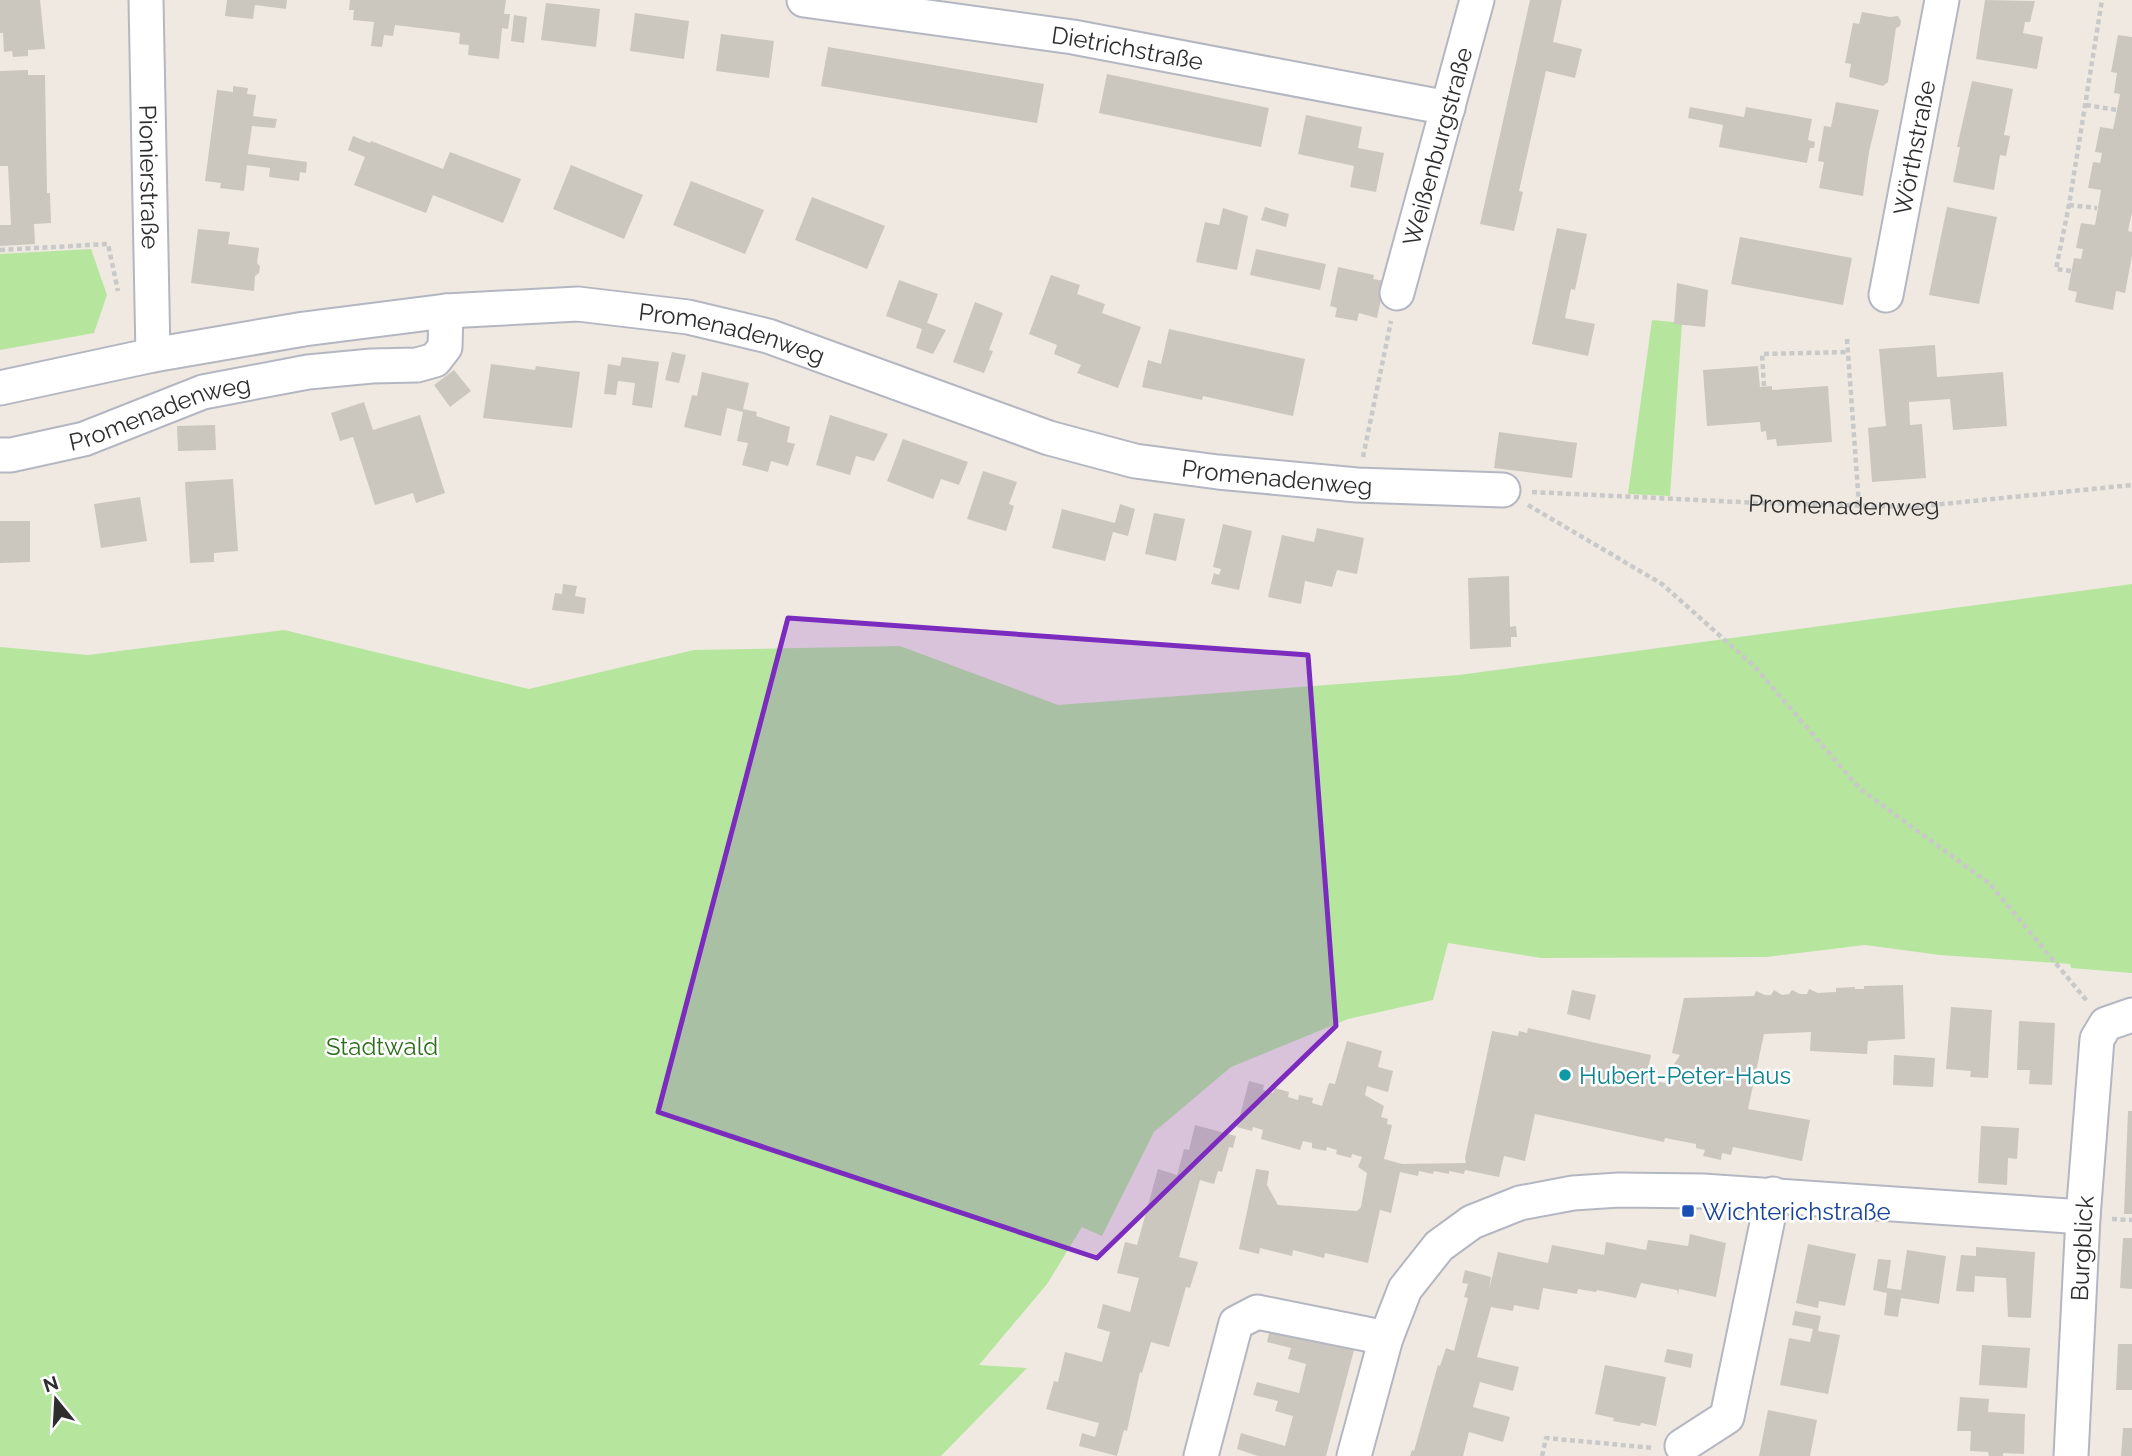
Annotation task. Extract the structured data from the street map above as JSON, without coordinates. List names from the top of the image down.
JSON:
{
  "streets": {
    "street": [
      "Dietrichstraße",
      "Weißenburgstraße",
      "Wörthstraße",
      "Pionierstraße",
      "Promenadenweg",
      "Burgblick"
    ]
  },
  "crossings": [
    ["Dietrichstraße", "Weißenburgstraße"],
    ["Pionierstraße", "Promenadenweg"]
  ],
  "parks": ["Stadtwald"],
  "places": {
    "other": ["Hubert-Peter-Haus"],
    "transit": ["Wichterichstraße"]
  },
  "north": "top"
}
